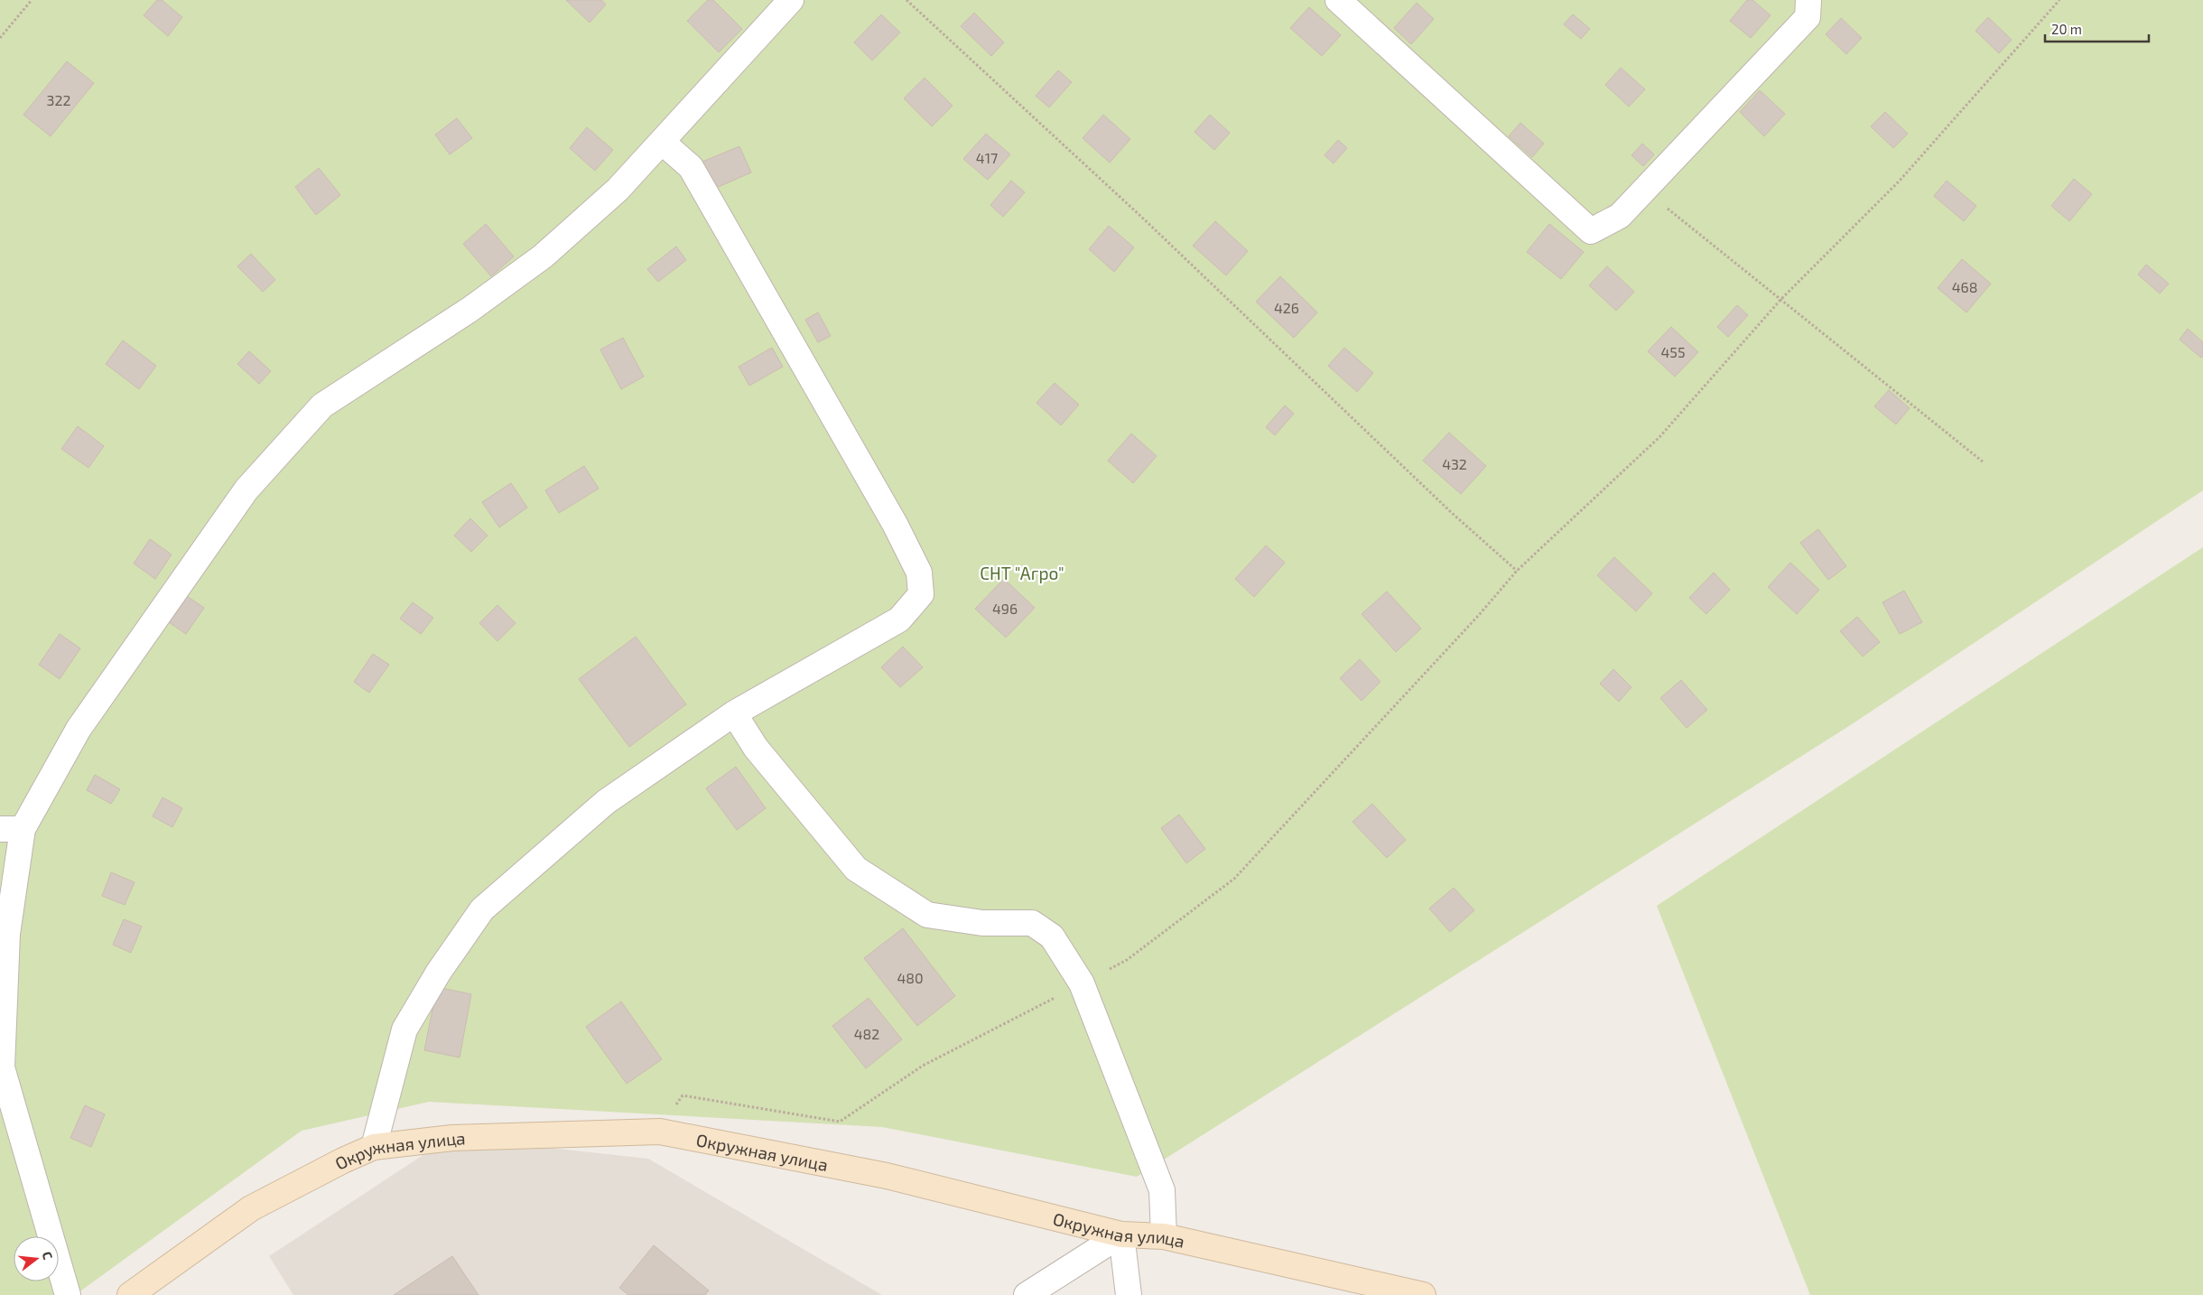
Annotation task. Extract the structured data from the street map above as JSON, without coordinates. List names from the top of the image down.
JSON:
{
  "streets": {
    "street": ["Окружная улица"]
  },
  "parks": ["СНТ \"Агро\""],
  "house_numbers": [
    "322",
    "417",
    "468",
    "426",
    "455",
    "432",
    "496",
    "480",
    "482"
  ],
  "scale_bar": "20 m",
  "north": "right"
}
